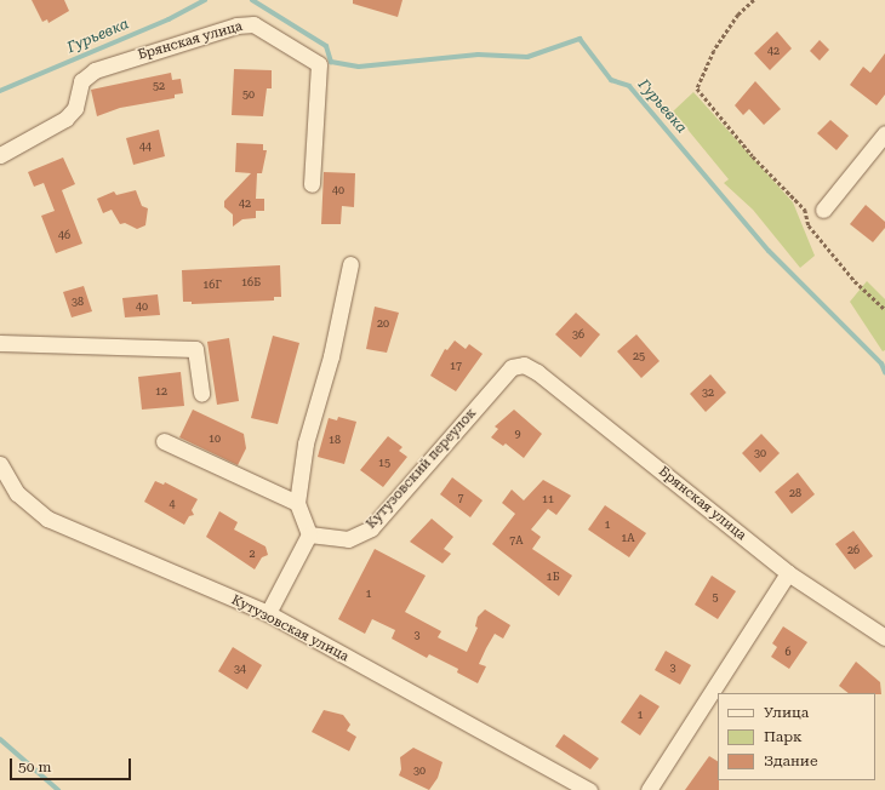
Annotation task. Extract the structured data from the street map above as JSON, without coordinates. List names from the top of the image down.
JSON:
{
  "streets": {
    "street": ["Брянская улица", "Кутузовский переулок", "Кутузовская улица"]
  },
  "crossings": [
    ["Брянская улица", "Кутузовский переулок"]
  ],
  "water": ["Гурьевка"],
  "house_numbers": [
    "42",
    "52",
    "50",
    "44",
    "40",
    "42",
    "46",
    "16Б",
    "16Г",
    "38",
    "40",
    "20",
    "36",
    "25",
    "17",
    "12",
    "32",
    "9",
    "10",
    "18",
    "30",
    "15",
    "28",
    "7",
    "11",
    "4",
    "1",
    "1А",
    "7А",
    "26",
    "2",
    "1Б",
    "1",
    "5",
    "3",
    "6",
    "3",
    "34",
    "1",
    "30"
  ],
  "legend": ["Улица", "Парк", "Здание"],
  "scale_bar": "50 m"
}
